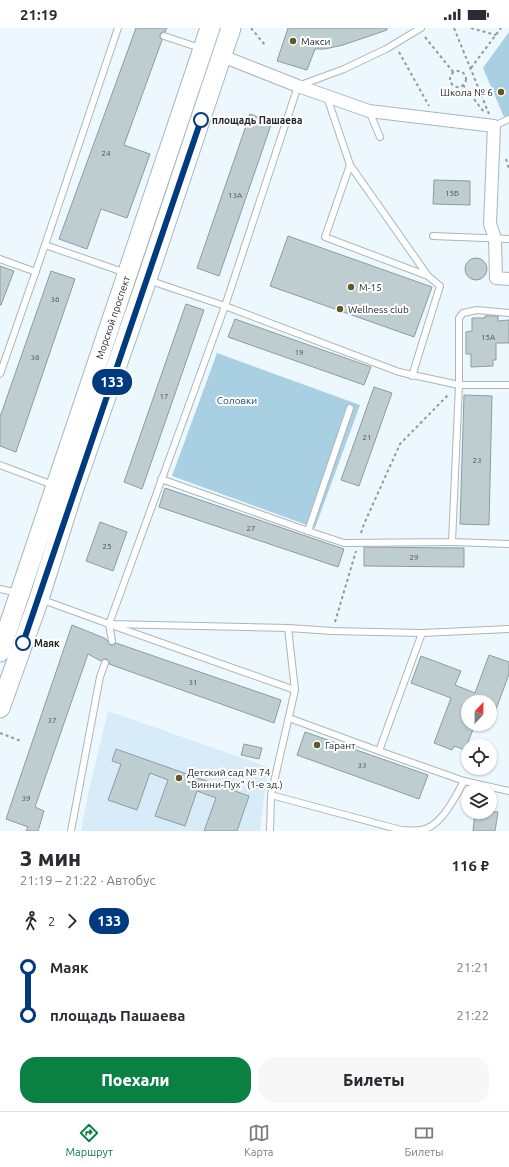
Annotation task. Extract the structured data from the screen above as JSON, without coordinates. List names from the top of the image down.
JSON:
{
  "streets": {
    "main road": ["Морской проспект"]
  },
  "parks": ["Соловки"],
  "places": [
    "Макси",
    "Школа № 6",
    "площадь Пашаева",
    "М-15",
    "Wellness club",
    "Маяк",
    "Гарант",
    "Детский сад № 74 \"Винни-Пух\" (1-е зд.)"
  ],
  "lines": ["bus line 133"],
  "house_numbers": [
    "24",
    "15Б",
    "13А",
    "36",
    "15А",
    "19",
    "36",
    "17",
    "21",
    "23",
    "27",
    "25",
    "29",
    "31",
    "37",
    "33",
    "39"
  ],
  "north": "top",
  "page": {
    "status": "21:19",
    "on_map": "133",
    "heading": ["3 мин", "21:19 – 21:22 · Автобус", "116 ₽"],
    "legs": ["2", "133"],
    "list": [
      {
        "name": "Маяк",
        "value": "21:21"
      },
      {
        "name": "площадь Пашаева",
        "value": "21:22"
      }
    ],
    "buttons": ["Поехали", "Билеты"],
    "tabs": ["Маршрут", "Карта", "Билеты"]
  }
}
